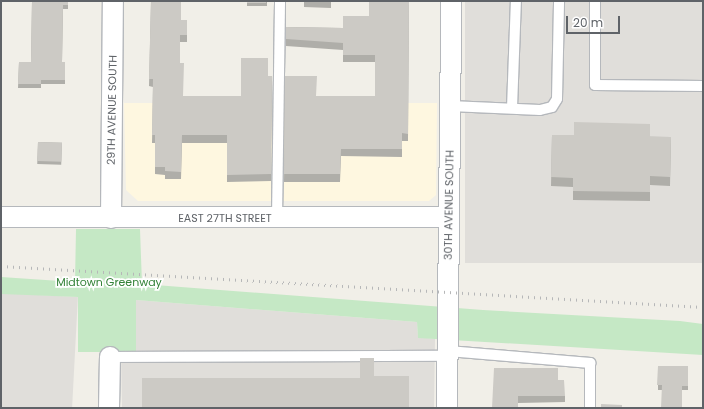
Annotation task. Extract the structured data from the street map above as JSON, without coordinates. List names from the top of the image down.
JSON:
{
  "streets": {
    "street": ["29TH AVENUE SOUTH", "30TH AVENUE SOUTH", "EAST 27TH STREET"]
  },
  "crossings": [
    ["29TH AVENUE SOUTH", "EAST 27TH STREET"],
    ["30TH AVENUE SOUTH", "EAST 27TH STREET"]
  ],
  "parks": ["Midtown Greenway"],
  "scale_bar": "20 m"
}
